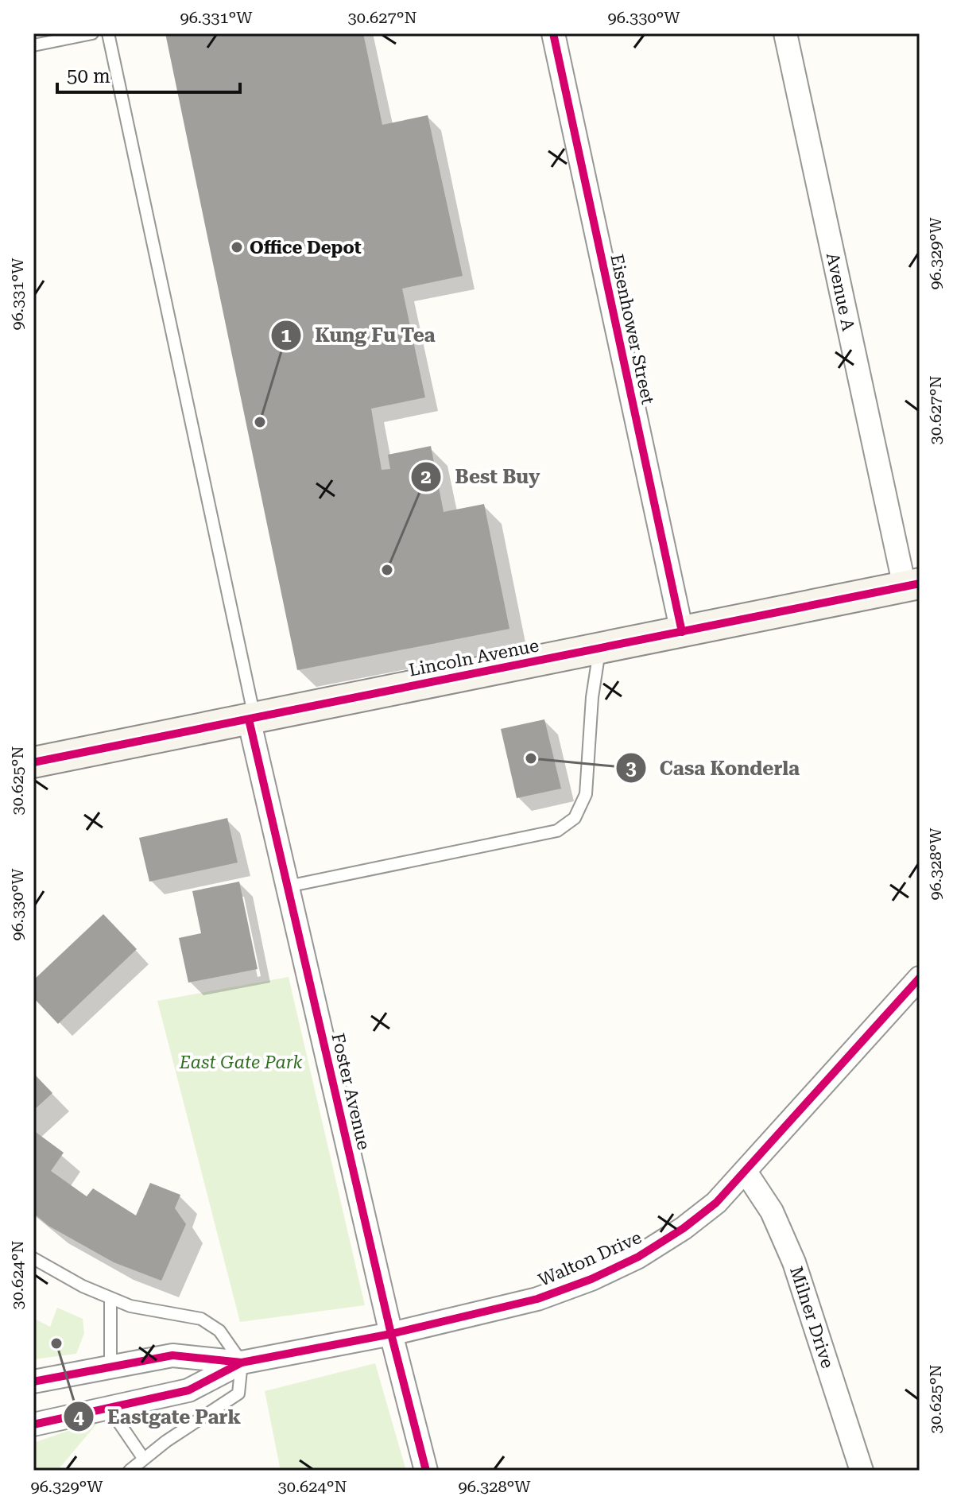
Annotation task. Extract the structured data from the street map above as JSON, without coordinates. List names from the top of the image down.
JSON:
{
  "streets": {
    "street": [
      "Avenue A",
      "Eisenhower Street",
      "Lincoln Avenue",
      "Foster Avenue",
      "Walton Drive",
      "Milner Drive"
    ]
  },
  "crossings": [
    ["Avenue A", "Lincoln Avenue"],
    ["Eisenhower Street", "Lincoln Avenue"],
    ["Lincoln Avenue", "Foster Avenue"],
    ["Foster Avenue", "Walton Drive"],
    ["Walton Drive", "Milner Drive"]
  ],
  "parks": ["East Gate Park"],
  "places": [
    "Office Depot",
    "Kung Fu Tea",
    "Best Buy",
    "Casa Konderla",
    "Eastgate Park"
  ],
  "scale_bar": "50 m",
  "coordinates": [
    "96.331°W",
    "30.627°N",
    "96.330°W",
    "96.329°W",
    "30.625°N",
    "96.328°W",
    "30.624°N"
  ]
}
